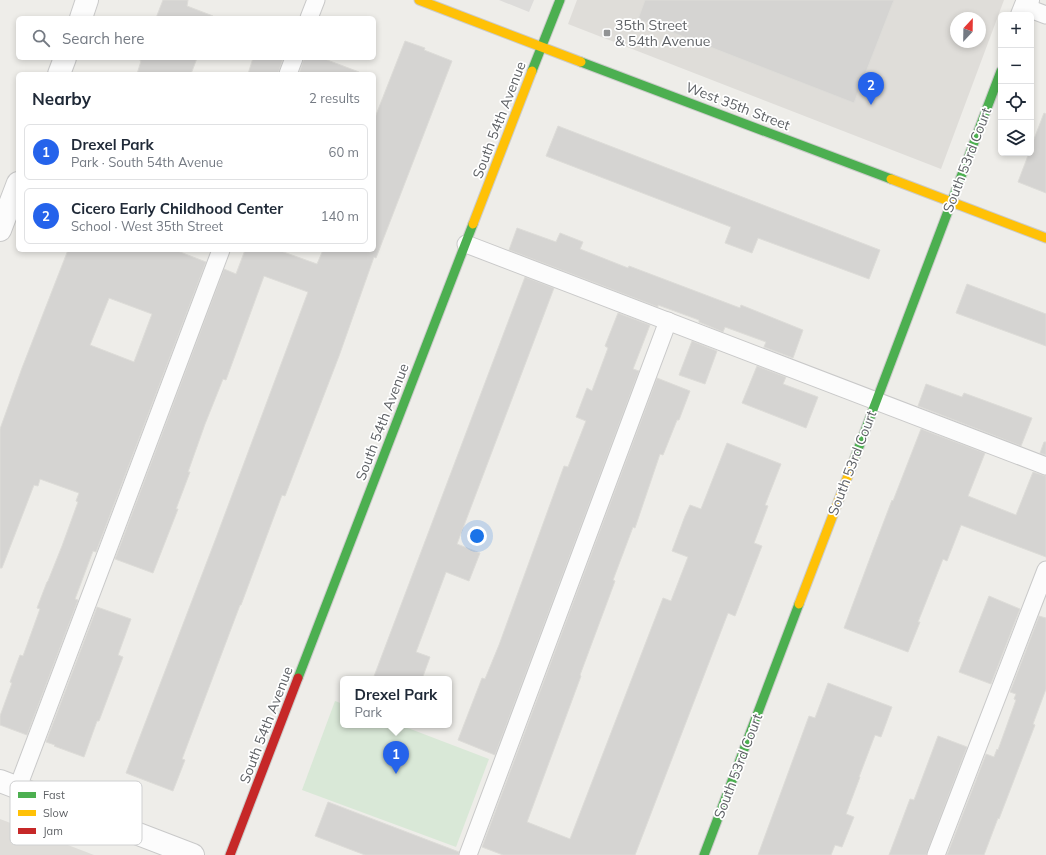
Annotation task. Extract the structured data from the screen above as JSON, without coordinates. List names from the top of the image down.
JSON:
{
  "streets": {
    "street": ["West 35th Street", "South 54th Avenue", "South 53rd Court"]
  },
  "crossings": [
    ["West 35th Street", "South 54th Avenue"],
    ["West 35th Street", "South 53rd Court"]
  ],
  "places": {
    "transit": ["35th Street & 54th Avenue"]
  },
  "legend": ["Fast", "Slow", "Jam"],
  "north": "top",
  "page": {
    "map_buttons": ["+", "−"],
    "search": "Search here",
    "pins": ["2", "1"],
    "heading": ["Nearby", "2 results"],
    "list": [
      {
        "mark": "1",
        "name": "Drexel Park",
        "note": "Park · South 54th Avenue",
        "value": "60 m"
      },
      {
        "mark": "2",
        "name": "Cicero Early Childhood Center",
        "note": "School · West 35th Street",
        "value": "140 m"
      }
    ],
    "popup": ["Drexel Park", "Park"]
  }
}
